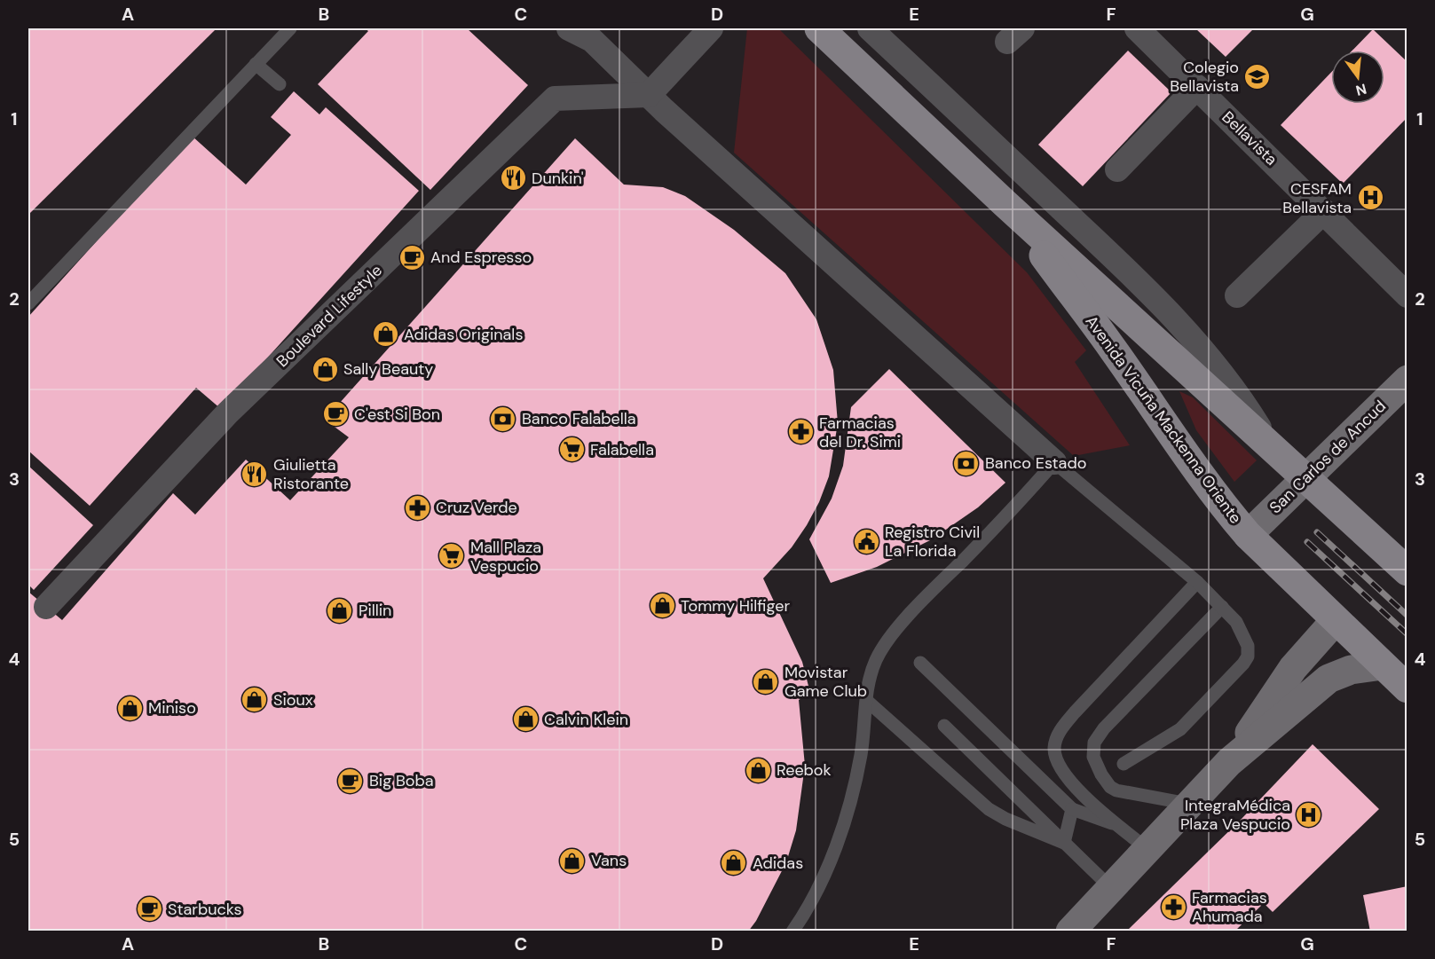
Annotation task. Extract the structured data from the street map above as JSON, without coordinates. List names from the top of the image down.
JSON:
{
  "streets": {
    "main road": ["Avenida Vicuña Mackenna Oriente"],
    "street": ["Bellavista", "Boulevard Lifestyle", "San Carlos de Ancud"]
  },
  "crossings": [
    ["Avenida Vicuña Mackenna Oriente", "San Carlos de Ancud"]
  ],
  "places": {
    "school or university": ["Colegio Bellavista"],
    "restaurant": ["Dunkin'", "Giulietta Ristorante"],
    "hospital": ["CESFAM Bellavista", "IntegraMédica Plaza Vespucio"],
    "cafe": [
      "And Espresso",
      "C'est Si Bon",
      "Big Boba",
      "Starbucks"
    ],
    "shop": [
      "Adidas Originals",
      "Sally Beauty",
      "Tommy Hilfiger",
      "Pillin",
      "Movistar Game Club",
      "Sioux",
      "Miniso",
      "Calvin Klein",
      "Reebok",
      "Vans",
      "Adidas"
    ],
    "bank": ["Banco Falabella", "Banco Estado"],
    "pharmacy": ["Farmacias del Dr. Simi", "Cruz Verde", "Farmacias Ahumada"],
    "supermarket": ["Falabella", "Mall Plaza Vespucio"],
    "public building": ["Registro Civil La Florida"]
  },
  "north": "bottom",
  "grid": {
    "columns": [
      "A",
      "B",
      "C",
      "D",
      "E",
      "F",
      "G"
    ],
    "rows": [
      "1",
      "2",
      "3",
      "4",
      "5"
    ]
  }
}
